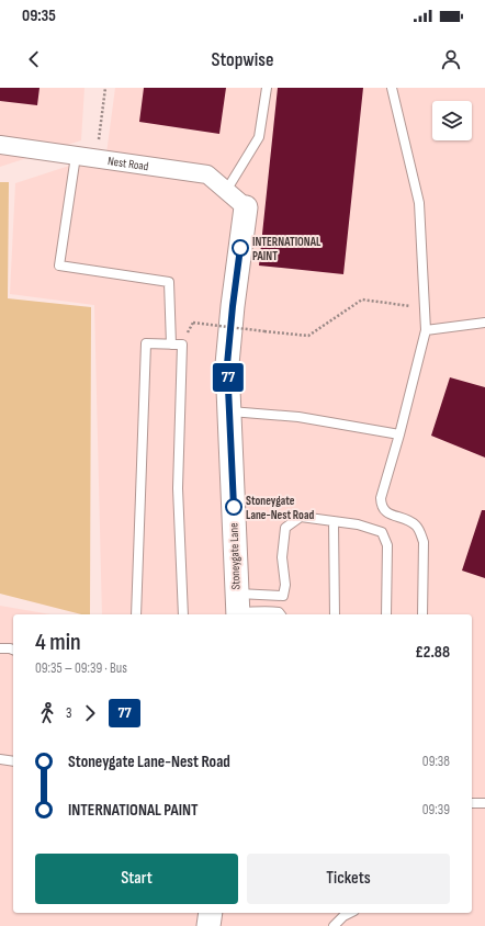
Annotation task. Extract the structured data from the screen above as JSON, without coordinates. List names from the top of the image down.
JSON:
{
  "streets": {
    "street": ["Nest Road", "Stoneygate Lane"]
  },
  "crossings": [
    ["Nest Road", "Stoneygate Lane"]
  ],
  "places": ["INTERNATIONAL PAINT", "Stoneygate Lane-Nest Road"],
  "lines": ["bus line 77"],
  "page": {
    "status": "09:35",
    "header": "Stopwise",
    "on_map": "77",
    "heading": ["4 min", "09:35 – 09:39 · Bus", "£2.88"],
    "legs": ["3", "77"],
    "list": [
      {
        "name": "Stoneygate Lane-Nest Road",
        "value": "09:38"
      },
      {
        "name": "INTERNATIONAL PAINT",
        "value": "09:39"
      }
    ],
    "buttons": ["Start", "Tickets"]
  }
}
